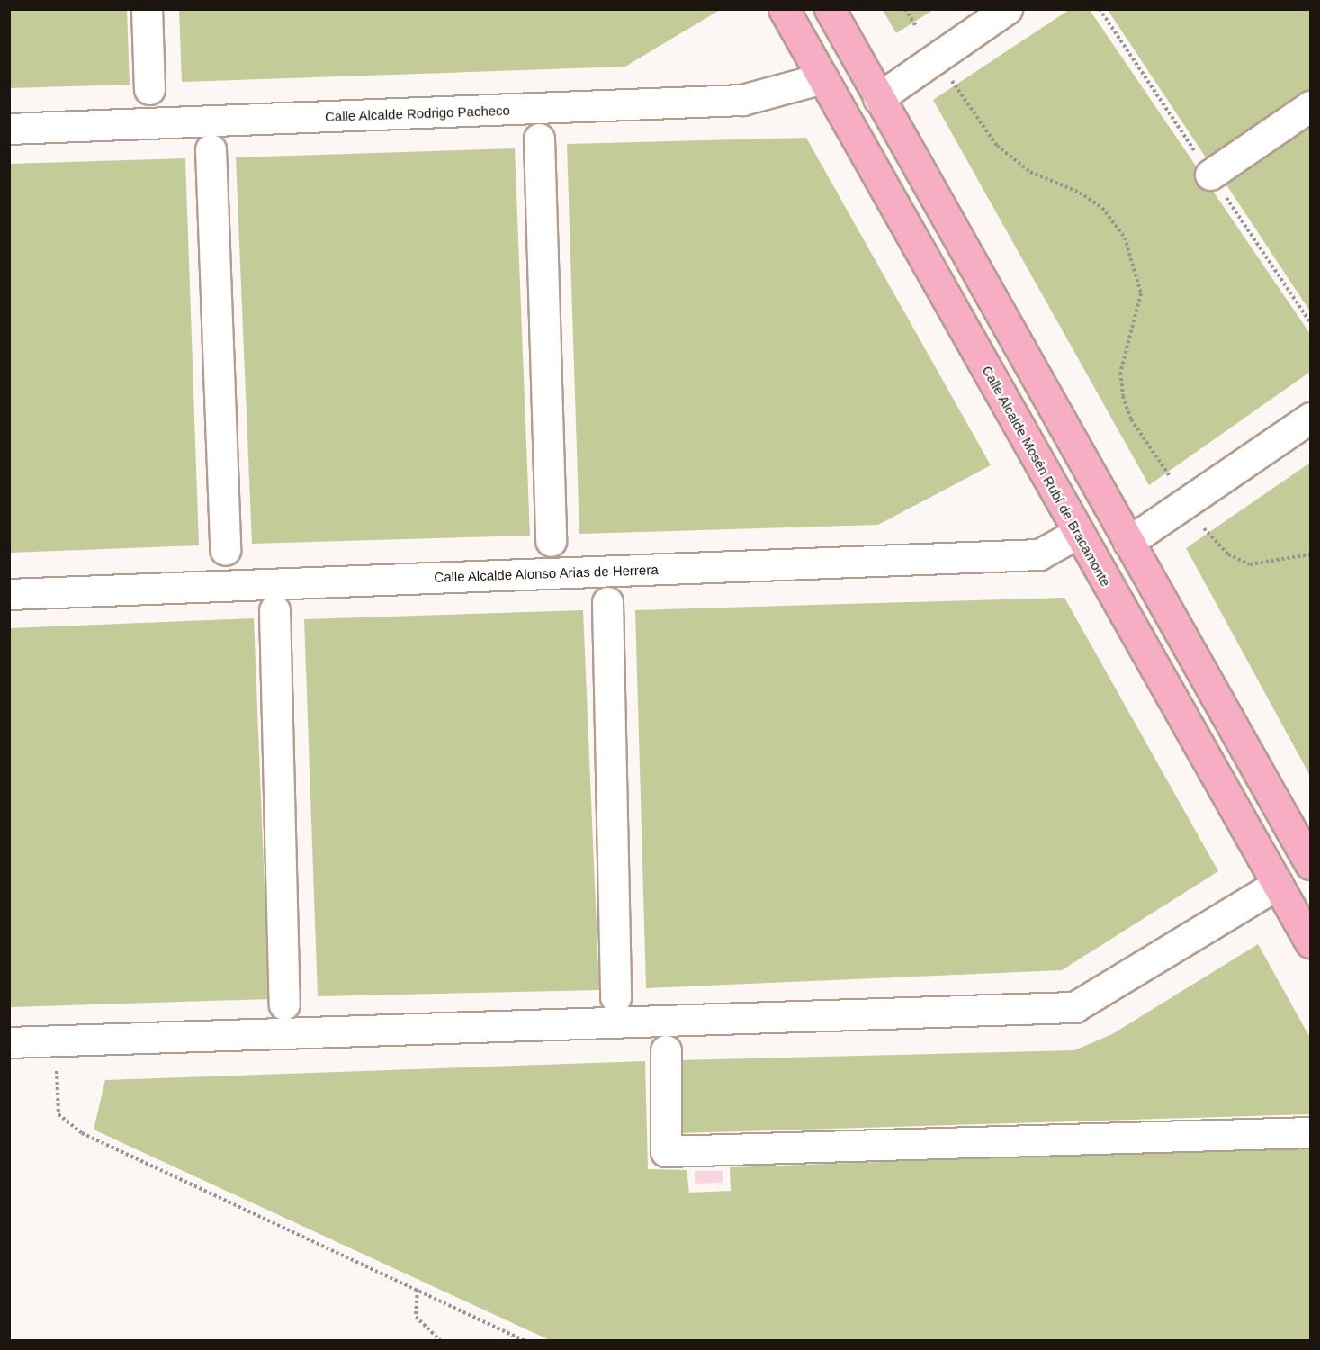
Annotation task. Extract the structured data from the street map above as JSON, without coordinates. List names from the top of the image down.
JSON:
{
  "streets": {
    "main road": ["Calle Alcalde Mosén Rubí de Bracamonte"],
    "street": ["Calle Alcalde Rodrigo Pacheco", "Calle Alcalde Alonso Arias de Herrera"]
  },
  "crossings": [
    ["Calle Alcalde Rodrigo Pacheco", "Calle Alcalde Mosén Rubí de Bracamonte"],
    ["Calle Alcalde Mosén Rubí de Bracamonte", "Calle Alcalde Alonso Arias de Herrera"]
  ]
}
